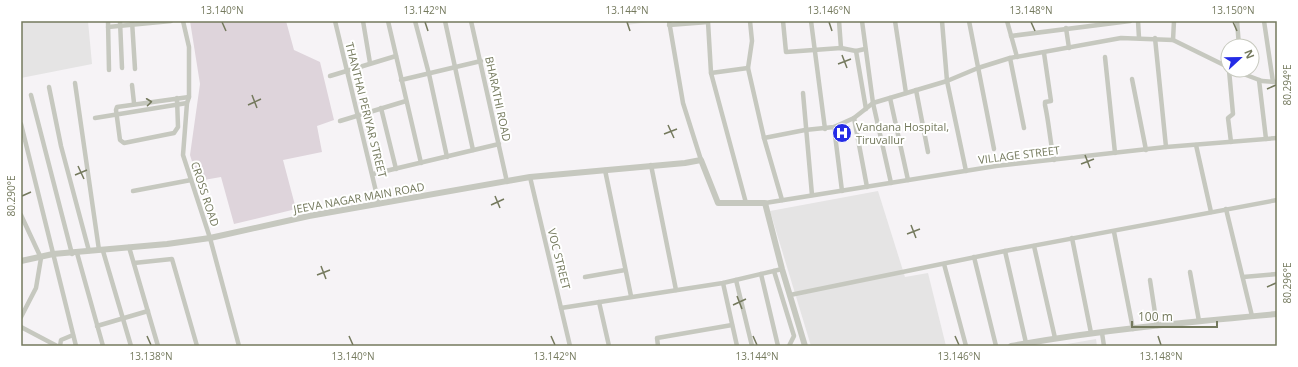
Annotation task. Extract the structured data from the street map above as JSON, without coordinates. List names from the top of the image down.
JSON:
{
  "streets": {
    "street": [
      "BHARATHI ROAD",
      "THANTHAI PERIYAR STREET",
      "VILLAGE STREET",
      "CROSS ROAD",
      "JEEVA NAGAR MAIN ROAD",
      "VOC STREET"
    ]
  },
  "crossings": [
    ["BHARATHI ROAD", "JEEVA NAGAR MAIN ROAD"],
    ["THANTHAI PERIYAR STREET", "JEEVA NAGAR MAIN ROAD"],
    ["CROSS ROAD", "JEEVA NAGAR MAIN ROAD"],
    ["JEEVA NAGAR MAIN ROAD", "VOC STREET"]
  ],
  "places": {
    "hospital": ["Vandana Hospital, Tiruvallur"]
  },
  "scale_bar": "100 m",
  "north": "right",
  "coordinates": [
    "13.140°N",
    "13.142°N",
    "13.144°N",
    "13.146°N",
    "13.148°N",
    "13.150°N",
    "80.294°E",
    "80.290°E",
    "80.296°E",
    "13.138°N"
  ]
}
